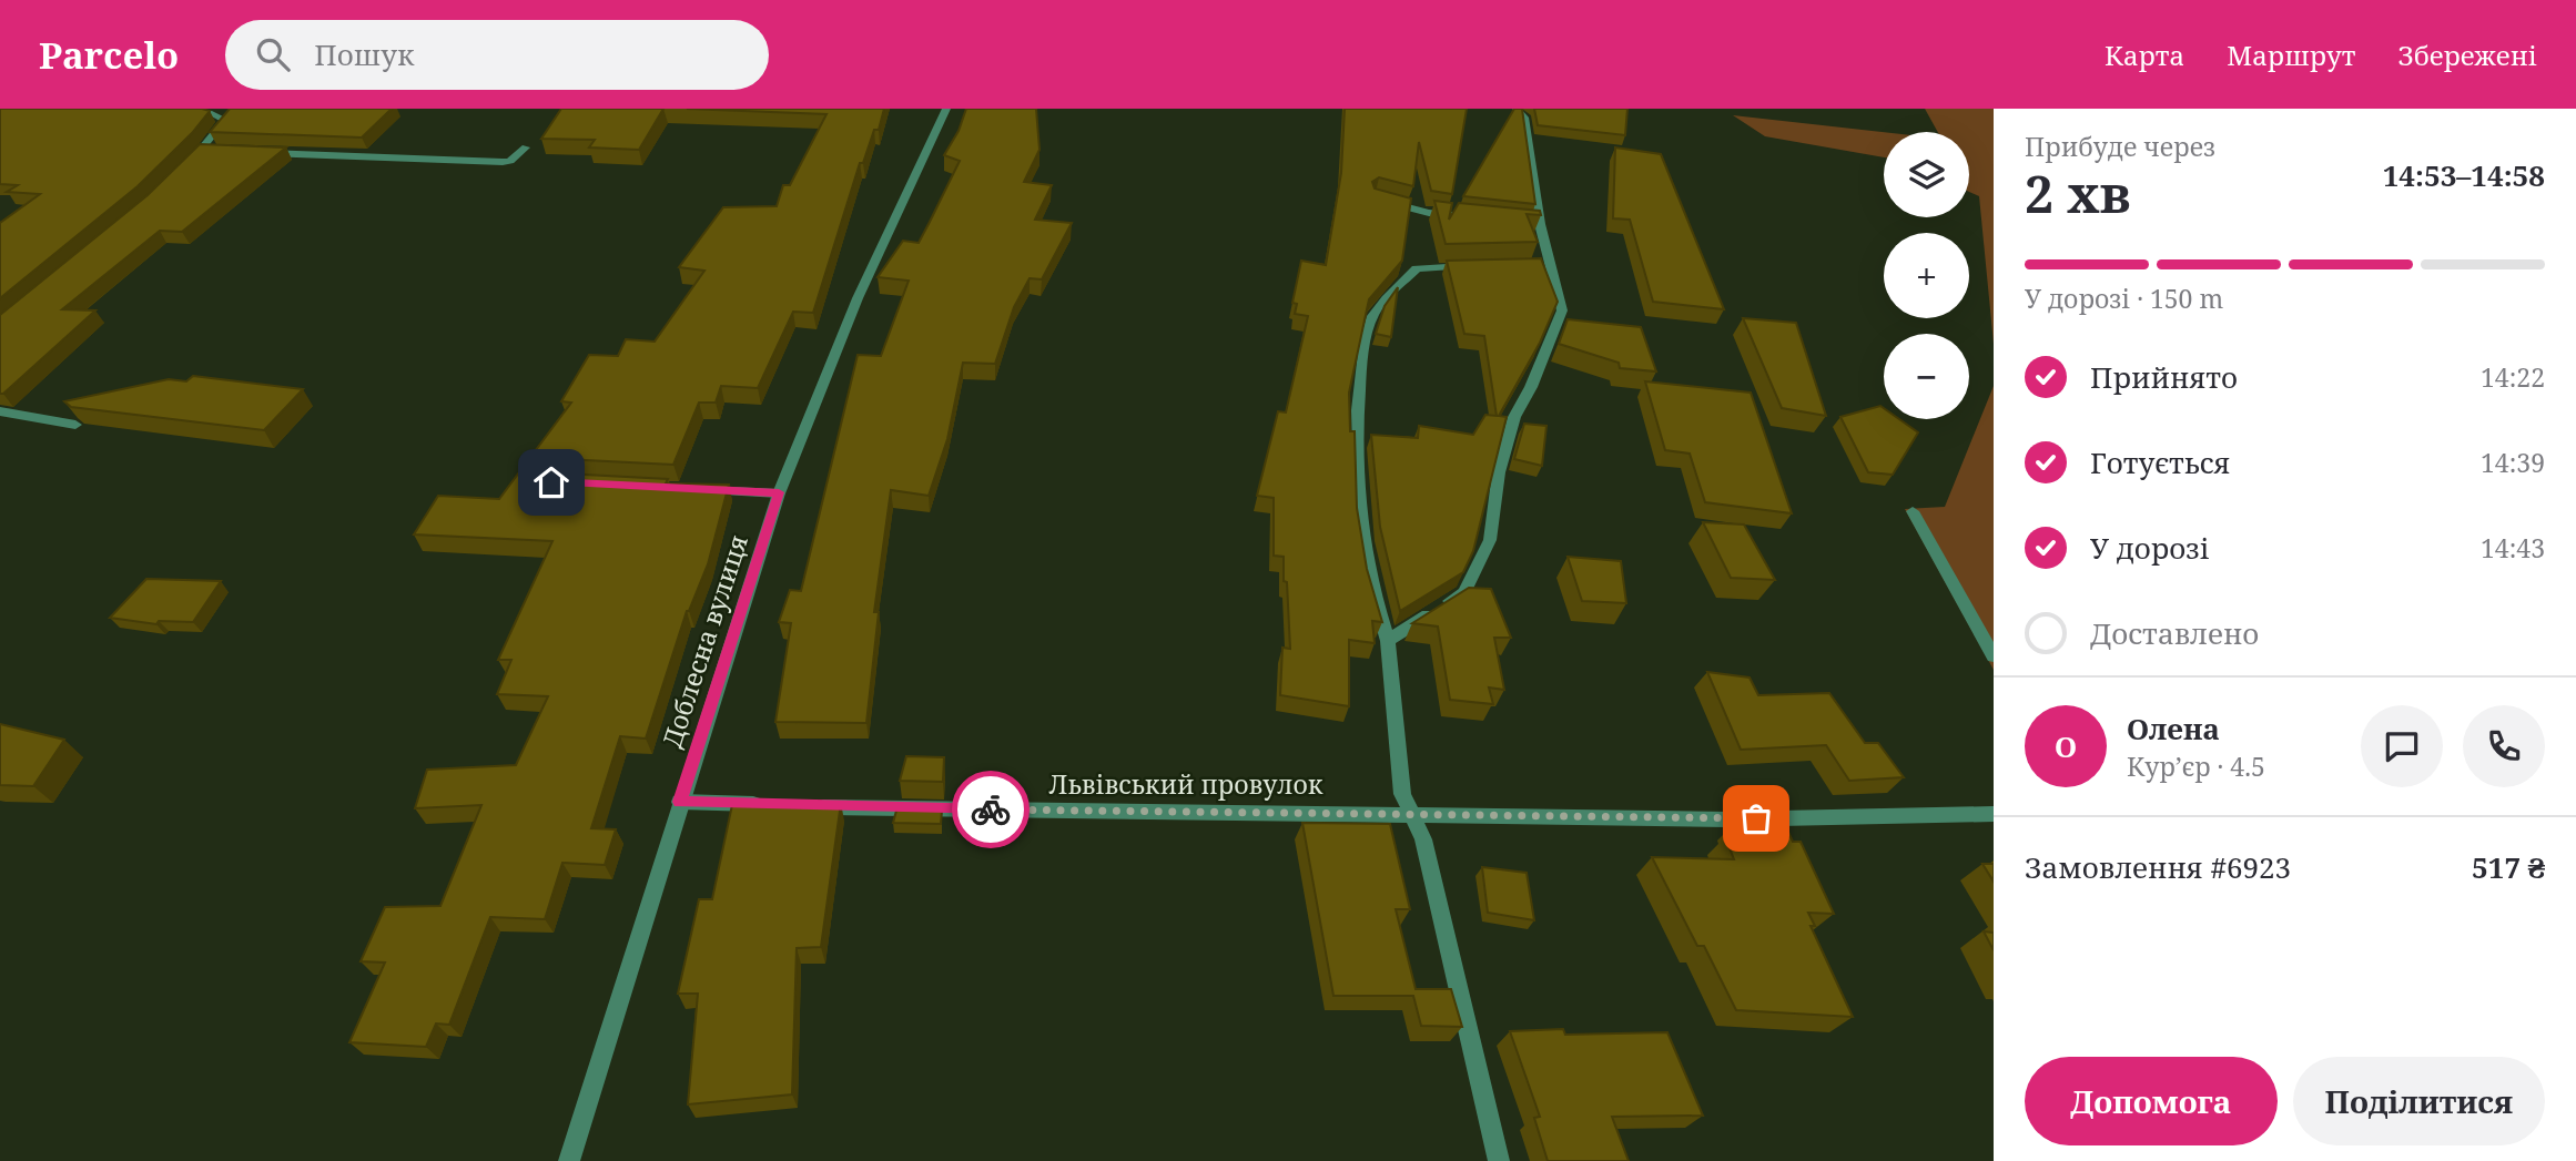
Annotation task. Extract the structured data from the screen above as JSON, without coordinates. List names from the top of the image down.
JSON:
{
  "streets": {
    "street": ["Доблесна вулиця", "Львівський провулок"]
  },
  "page": {
    "header": "Parcelo",
    "search": "Пошук",
    "nav": ["Карта", "Маршрут", "Збережені"],
    "heading": ["2 хв", "Прибуде через", "14:53–14:58"],
    "panel": [
      "Олена",
      "Кур’єр · 4.5",
      "Замовлення #6923",
      "517 ₴"
    ],
    "map_buttons": ["+", "−"],
    "bar": "У дорозі · 150 m",
    "list": [
      ["Прийнято", "14:22"],
      ["Готується", "14:39"],
      ["У дорозі", "14:43"],
      "Доставлено"
    ],
    "round": "О",
    "buttons": ["Допомога", "Поділитися"]
  }
}
